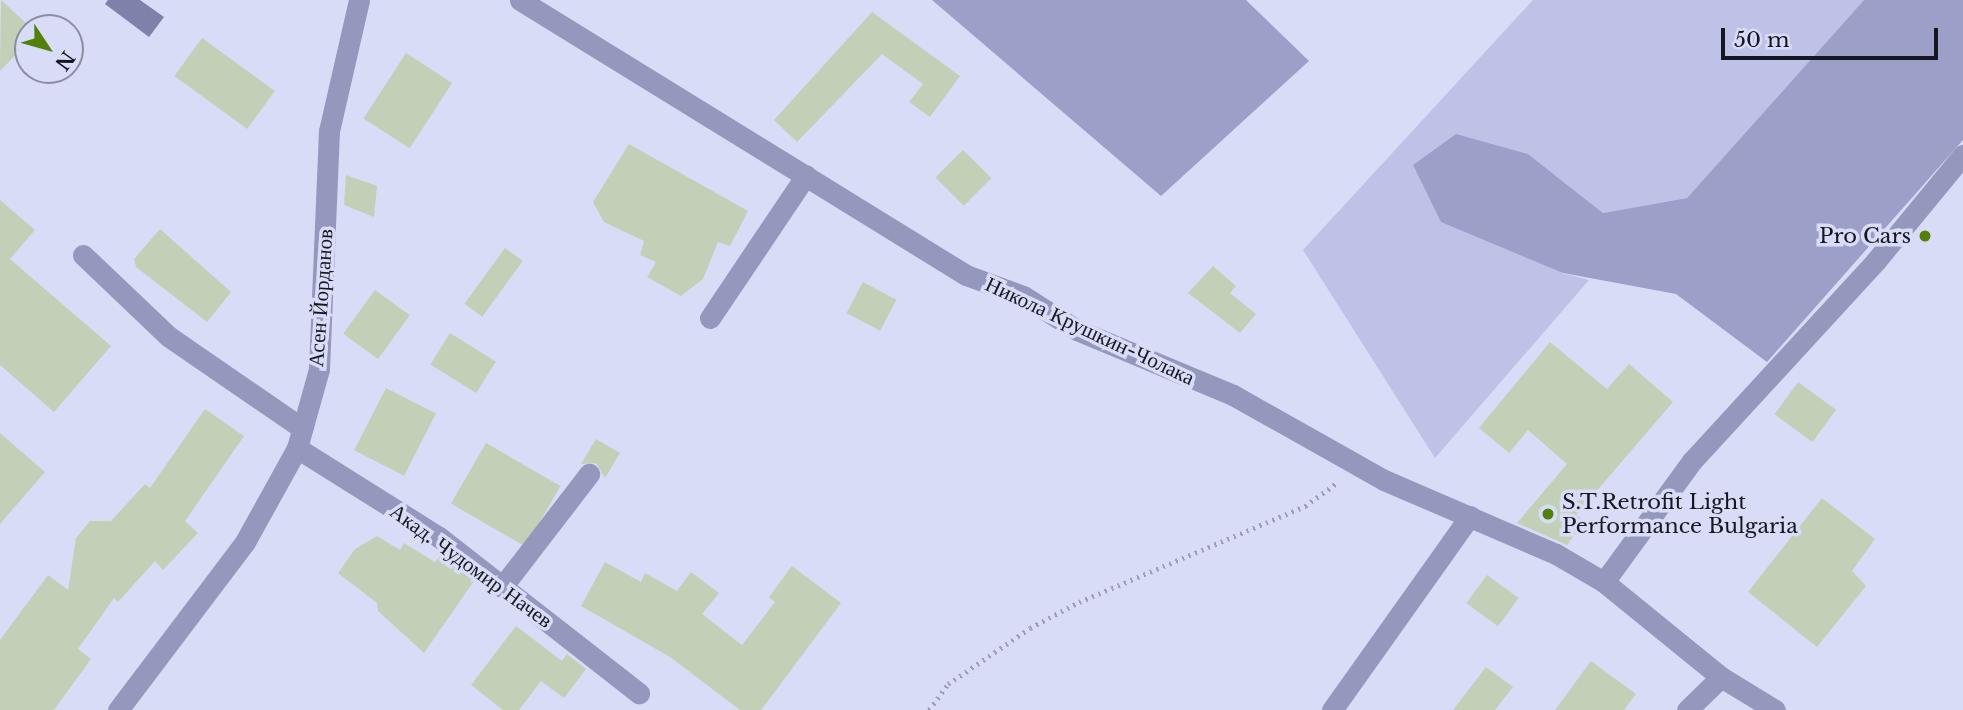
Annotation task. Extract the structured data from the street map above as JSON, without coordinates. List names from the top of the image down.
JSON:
{
  "streets": {
    "street": ["Асен Йорданов", "Никола Крушкин-Чолака", "Акад. Чудомир Начев"]
  },
  "crossings": [
    ["Асен Йорданов", "Акад. Чудомир Начев"]
  ],
  "places": ["Pro Cars", "S.T.Retrofit Light Performance Bulgaria"],
  "scale_bar": "50 m",
  "north": "bottom right"
}
